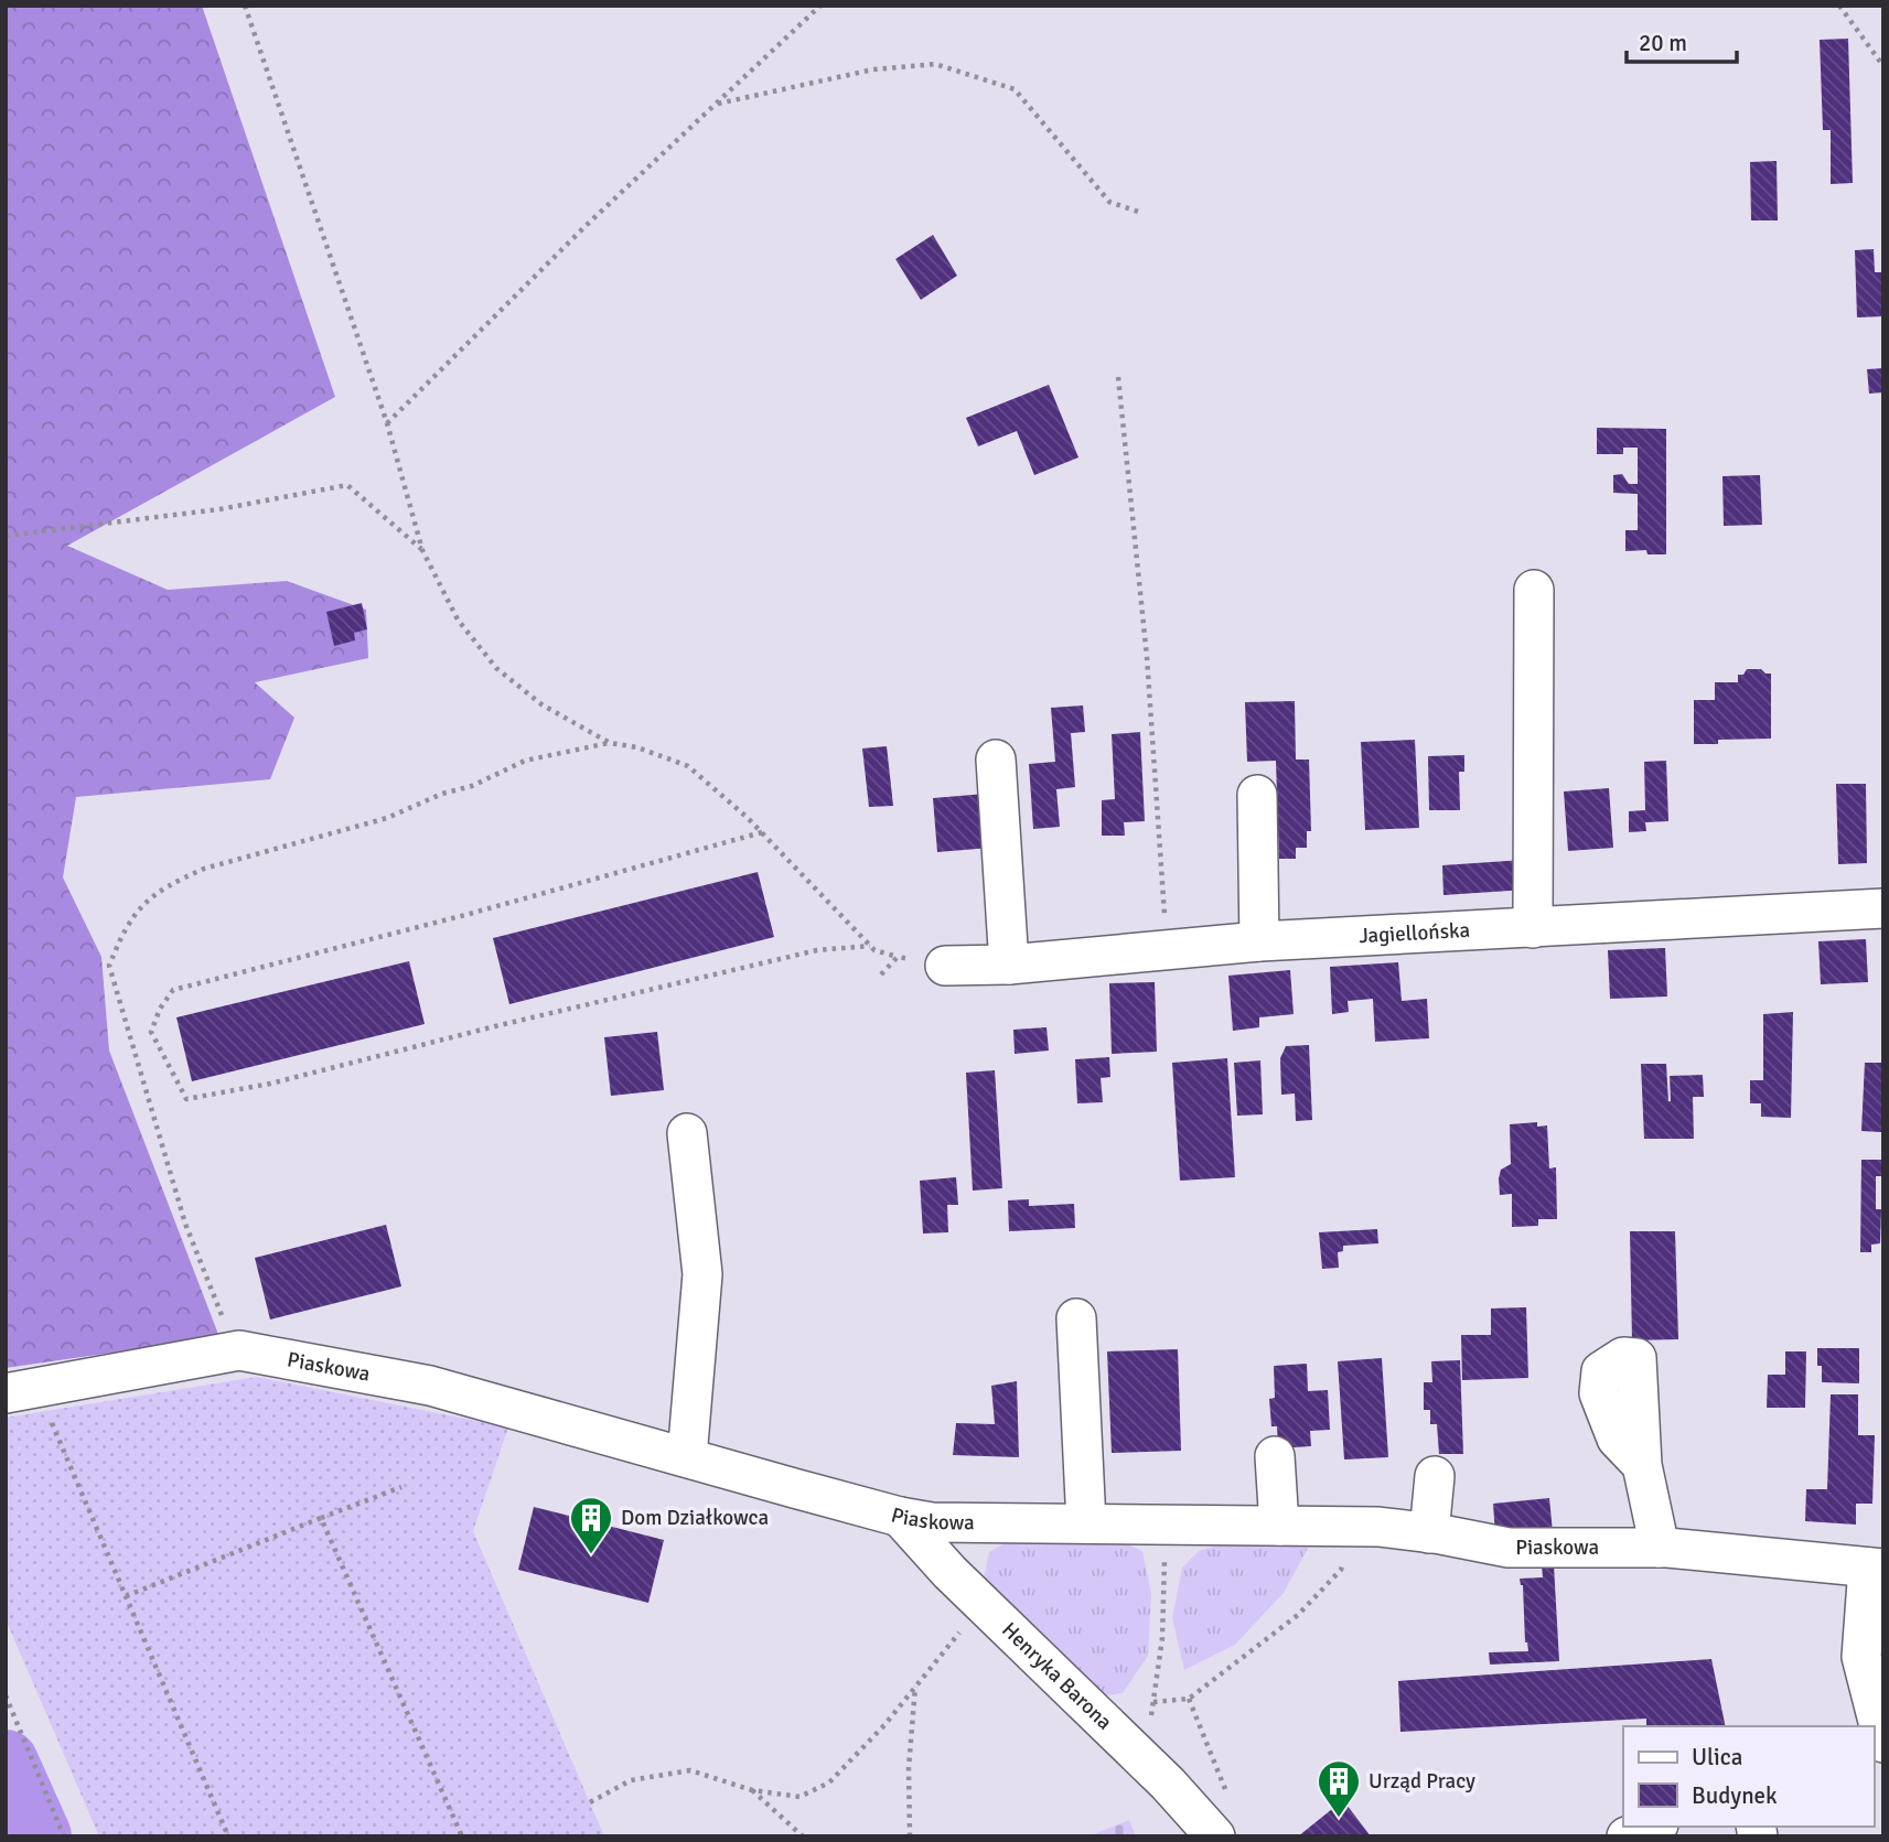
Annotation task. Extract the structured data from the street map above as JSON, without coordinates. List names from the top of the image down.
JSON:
{
  "streets": {
    "street": ["Jagiellońska", "Piaskowa", "Henryka Barona"]
  },
  "crossings": [
    ["Piaskowa", "Henryka Barona"]
  ],
  "places": {
    "building": ["Dom Działkowca", "Urząd Pracy"]
  },
  "legend": ["Ulica", "Budynek"],
  "scale_bar": "20 m"
}
